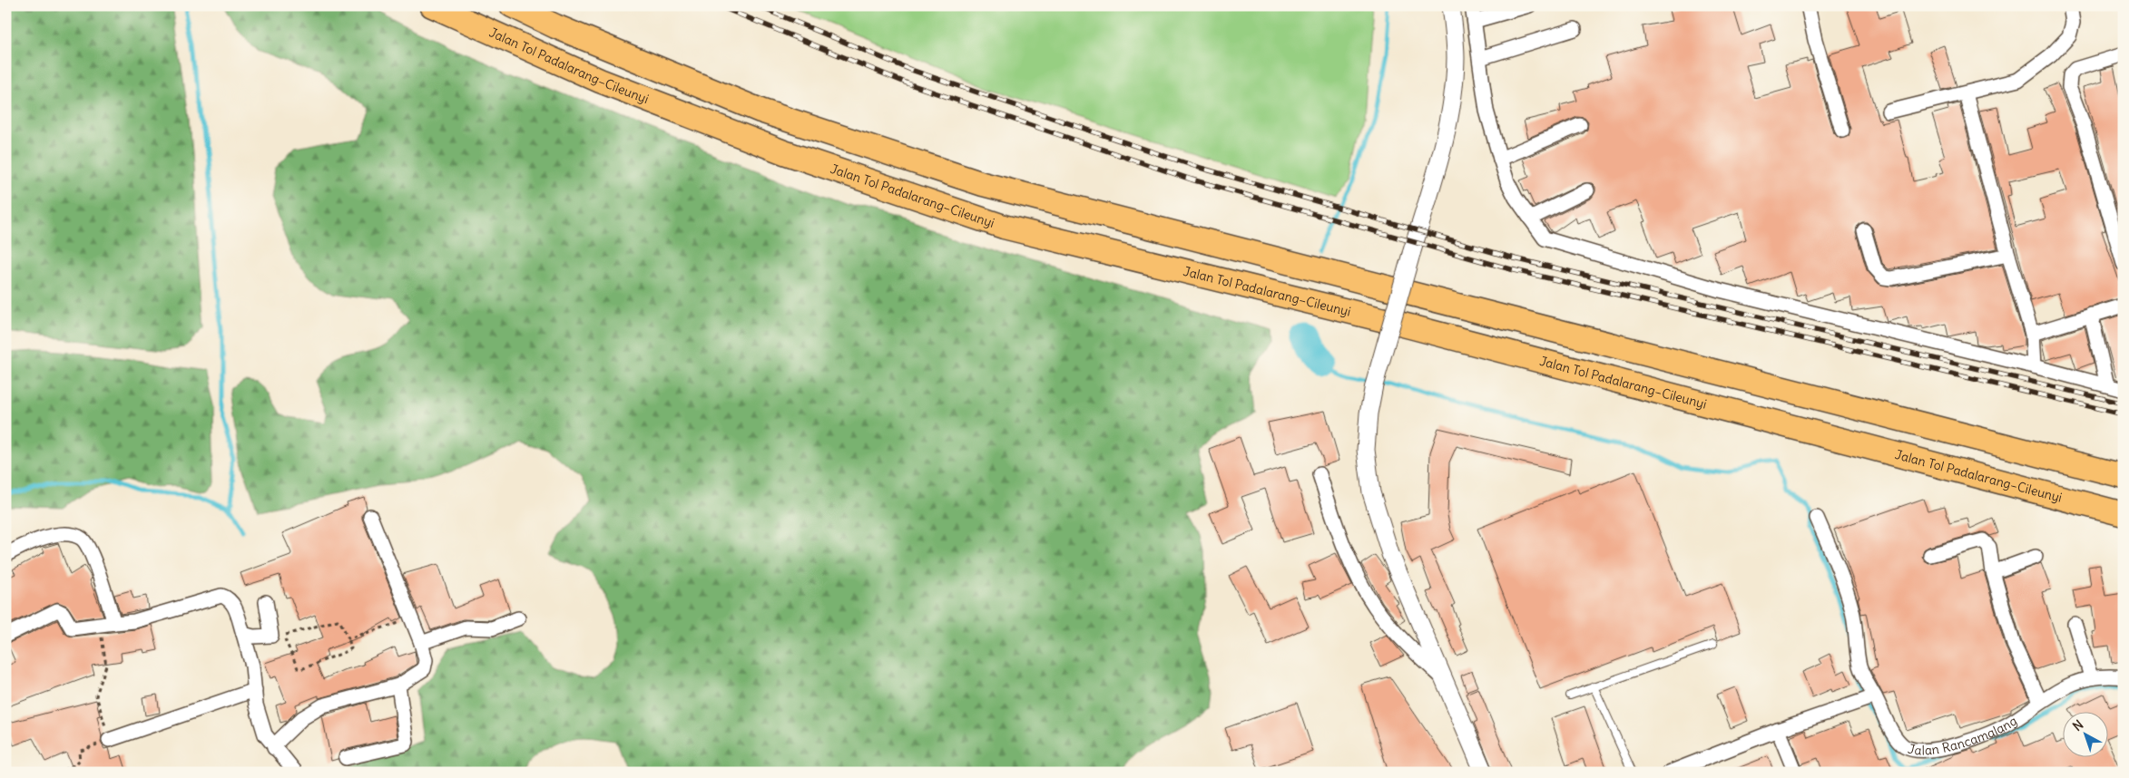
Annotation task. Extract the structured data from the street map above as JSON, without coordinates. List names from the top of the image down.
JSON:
{
  "streets": {
    "highway": ["Jalan Tol Padalarang–Cileunyi"],
    "street": ["Jalan Rancamalang"]
  },
  "north": "top left"
}
